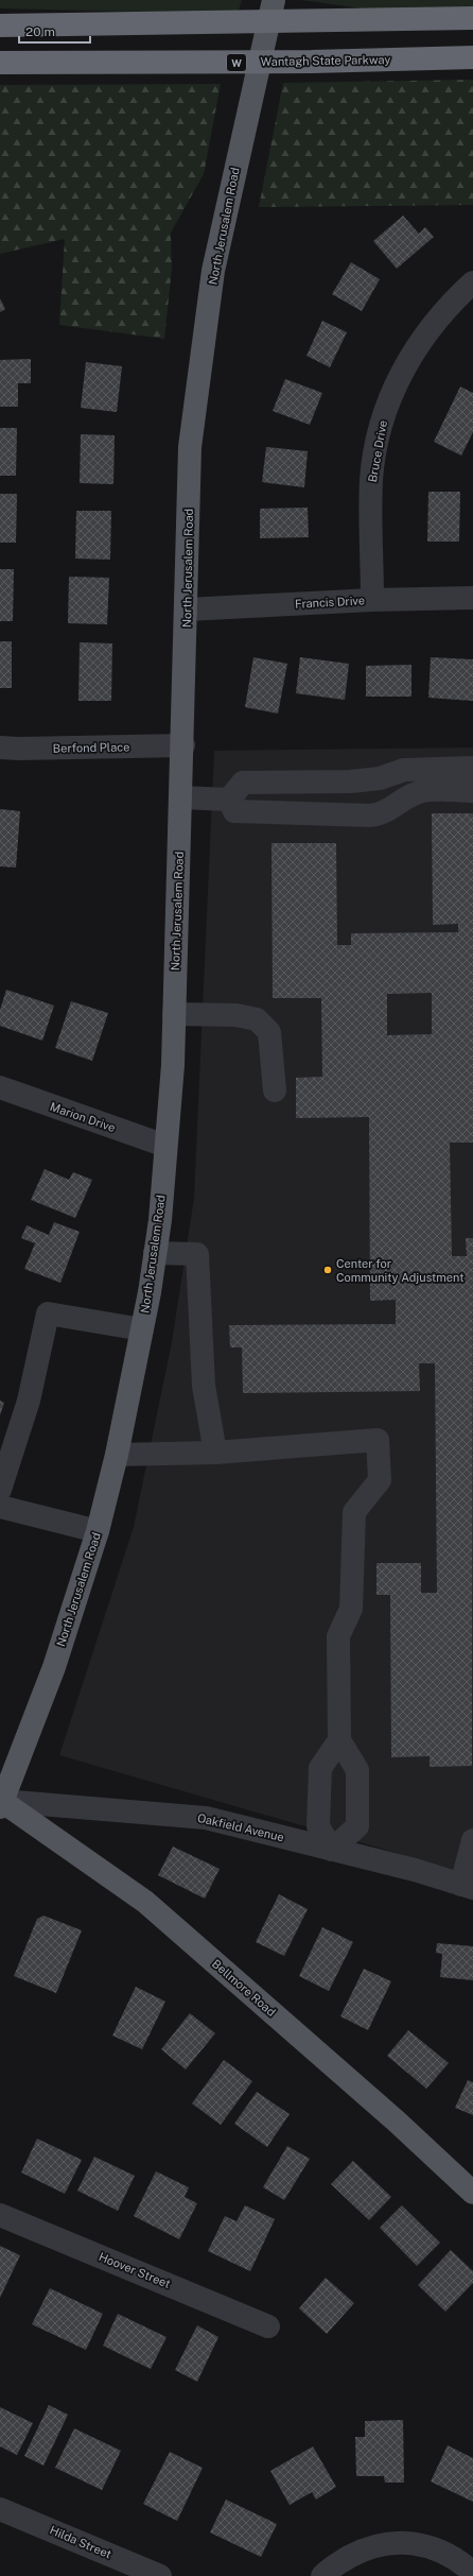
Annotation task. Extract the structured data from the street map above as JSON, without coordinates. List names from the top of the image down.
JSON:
{
  "streets": {
    "highway": ["Wantagh State Parkway", "W"],
    "main road": ["North Jerusalem Road", "Bellmore Road"],
    "street": [
      "Bruce Drive",
      "Francis Drive",
      "Berfond Place",
      "Marion Drive",
      "Oakfield Avenue",
      "Hoover Street",
      "Hilda Street"
    ]
  },
  "crossings": [
    ["North Jerusalem Road", "Francis Drive"],
    ["North Jerusalem Road", "Berfond Place"],
    ["North Jerusalem Road", "Marion Drive"],
    ["North Jerusalem Road", "Oakfield Avenue"],
    ["North Jerusalem Road", "Bellmore Road"],
    ["Bruce Drive", "Francis Drive"],
    ["Oakfield Avenue", "Bellmore Road"]
  ],
  "places": ["Center for Community Adjustment"],
  "scale_bar": "20 m"
}
